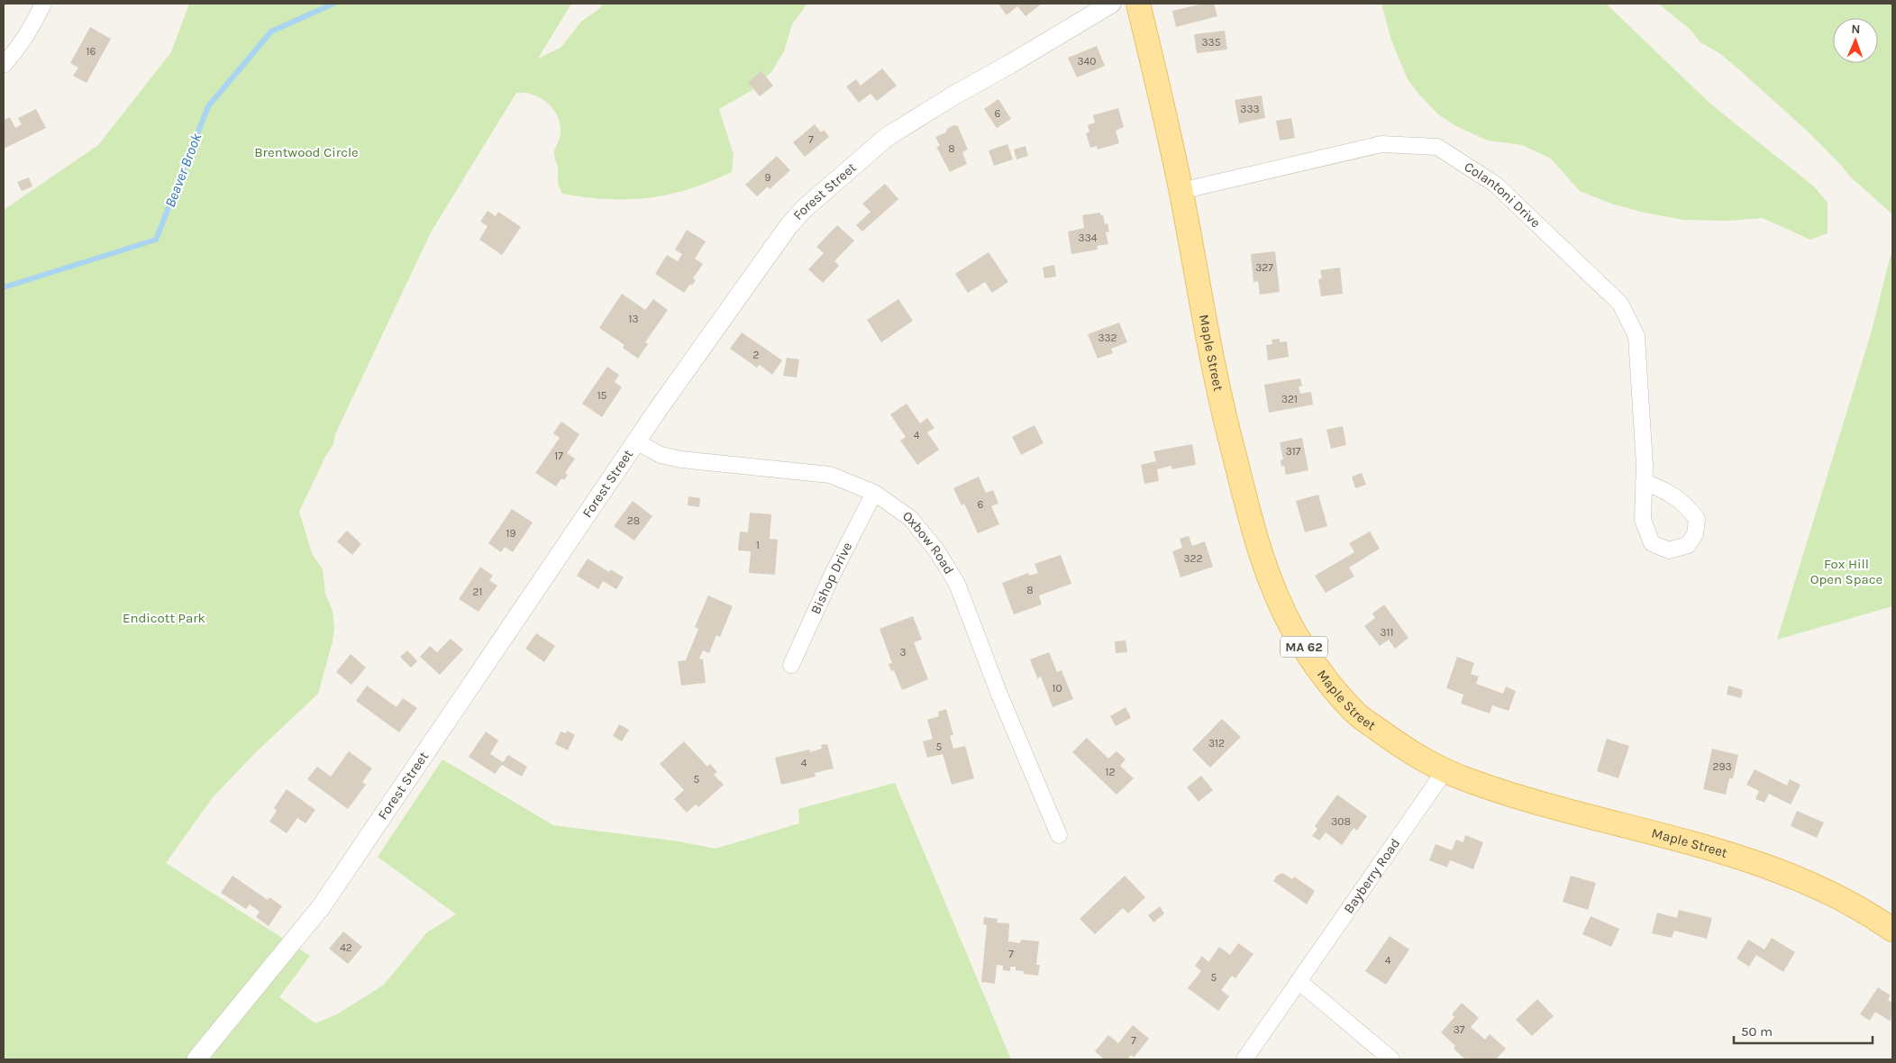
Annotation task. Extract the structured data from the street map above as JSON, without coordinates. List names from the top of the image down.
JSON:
{
  "streets": {
    "main road": ["Maple Street", "MA 62"],
    "street": [
      "Forest Street",
      "Colantoni Drive",
      "Oxbow Road",
      "Bishop Drive",
      "Bayberry Road"
    ]
  },
  "crossings": [
    ["Forest Street", "Oxbow Road"],
    ["Colantoni Drive", "Maple Street"],
    ["Maple Street", "Bayberry Road"],
    ["Oxbow Road", "Bishop Drive"]
  ],
  "water": ["Beaver Brook"],
  "parks": ["Brentwood Circle", "Fox Hill Open Space", "Endicott Park"],
  "house_numbers": [
    "335",
    "16",
    "340",
    "333",
    "6",
    "7",
    "8",
    "9",
    "334",
    "327",
    "13",
    "332",
    "2",
    "15",
    "321",
    "4",
    "317",
    "17",
    "6",
    "28",
    "19",
    "1",
    "322",
    "8",
    "21",
    "311",
    "3",
    "10",
    "312",
    "5",
    "4",
    "293",
    "12",
    "5",
    "308",
    "42",
    "7",
    "4",
    "5",
    "37",
    "7"
  ],
  "scale_bar": "50 m",
  "north": "top"
}
